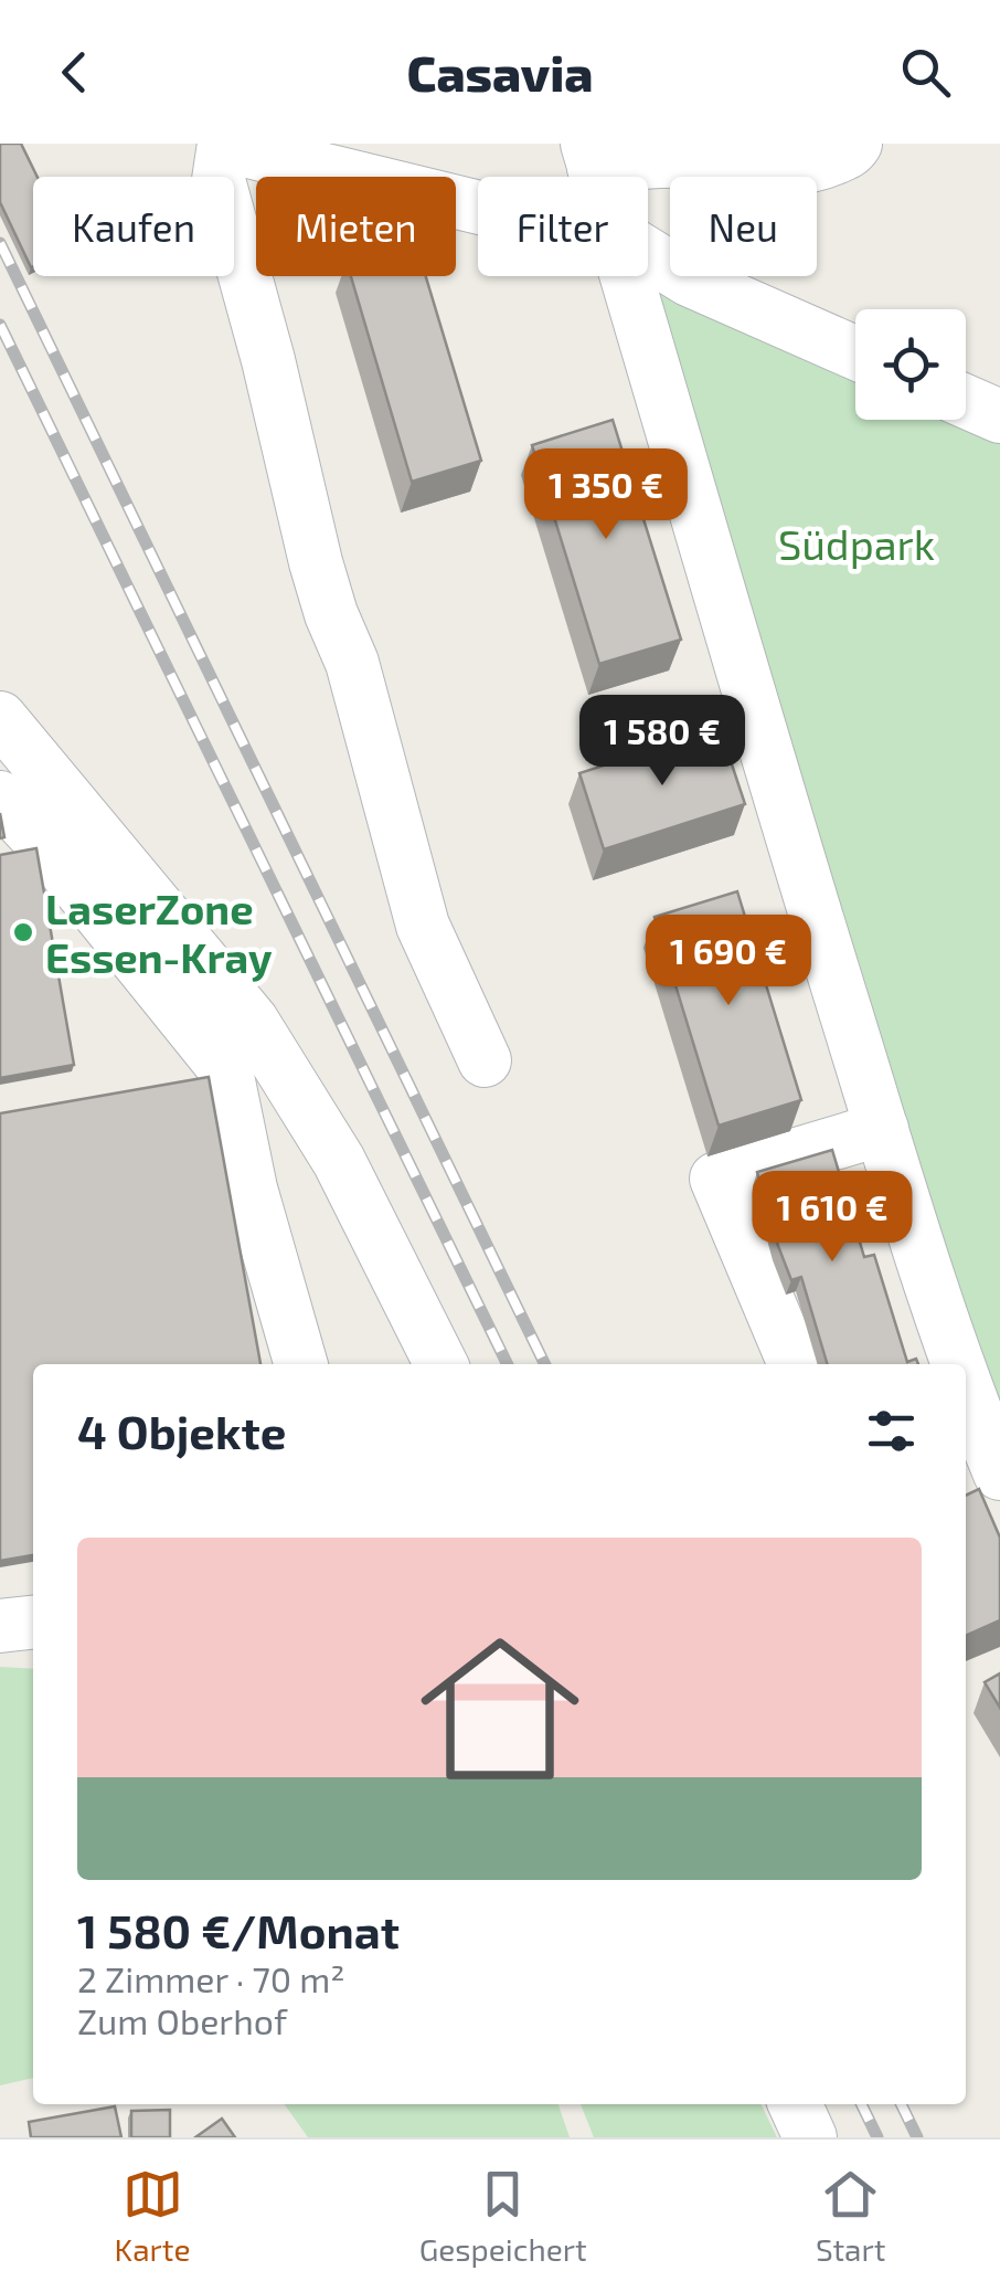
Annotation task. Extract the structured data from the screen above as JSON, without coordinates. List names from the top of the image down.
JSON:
{
  "parks": ["Südpark"],
  "places": ["LaserZone Essen-Kray"],
  "page": {
    "header": "Casavia",
    "chip": [
      "Kaufen",
      "Mieten",
      "Filter",
      "Neu"
    ],
    "price": [
      "1 350 €",
      "1 580 €",
      "1 690 €",
      "1 610 €"
    ],
    "heading": "4 Objekte",
    "list": [
      {
        "name": "1 580 €/Monat",
        "note": "2 Zimmer · 70 m² · Zum Oberhof"
      }
    ],
    "tabs": ["Karte", "Gespeichert", "Start"]
  }
}
